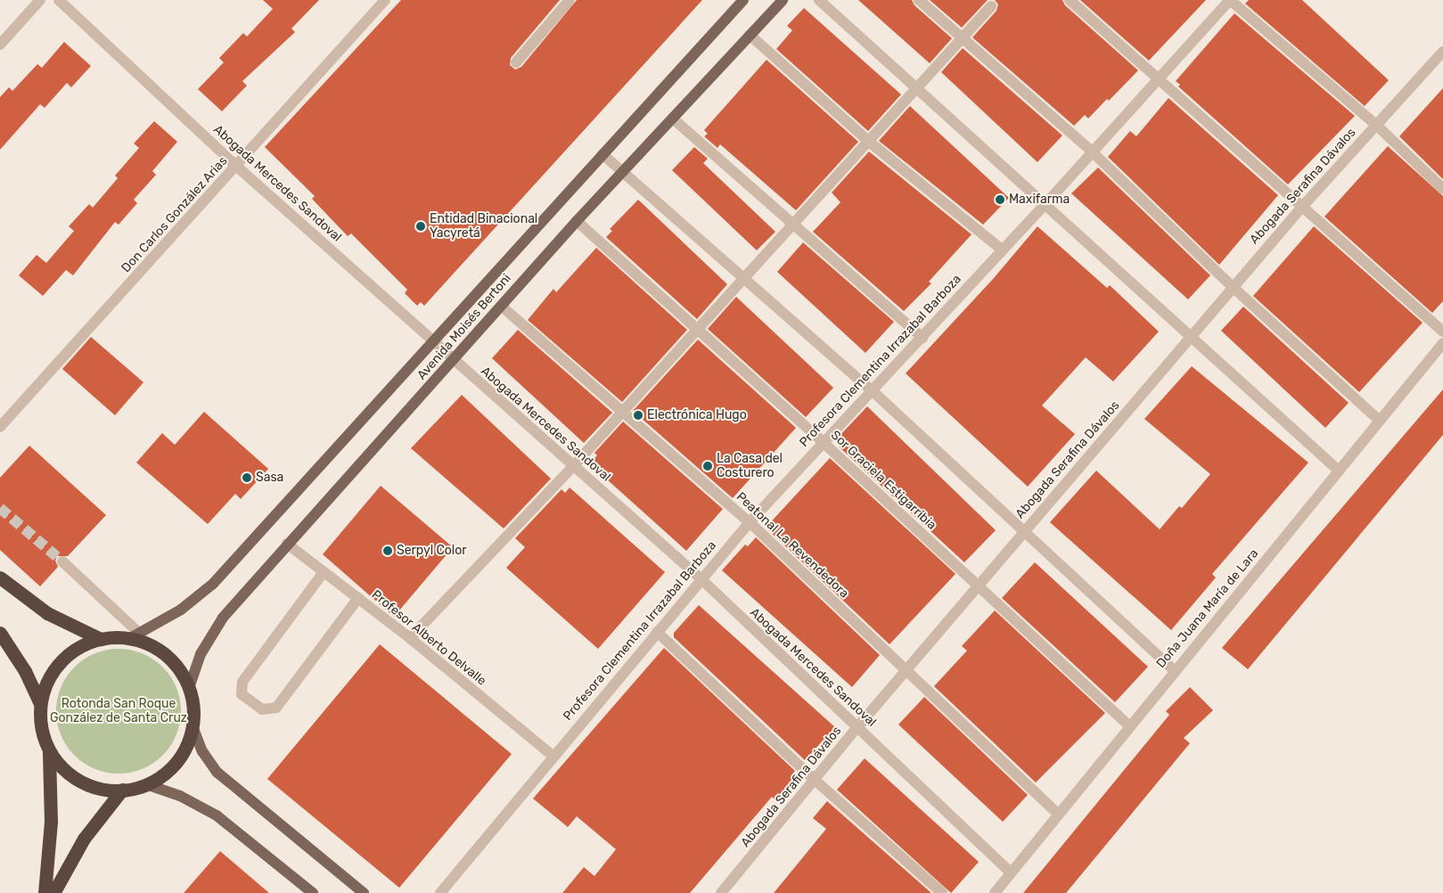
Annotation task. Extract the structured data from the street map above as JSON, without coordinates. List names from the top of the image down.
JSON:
{
  "streets": {
    "main road": ["Avenida Moisés Bertoni"],
    "street": [
      "Abogada Mercedes Sandoval",
      "Abogada Serafina Dávalos",
      "Don Carlos González Arias",
      "Profesora Clementina Irrazabal Barboza",
      "Sor Graciela Estigarribia",
      "Peatonal La Revendedora",
      "Doña Juana María de Lara",
      "Profesor Alberto Delvalle"
    ]
  },
  "crossings": [
    ["Abogada Mercedes Sandoval", "Abogada Serafina Dávalos"],
    ["Abogada Mercedes Sandoval", "Don Carlos González Arias"],
    ["Abogada Mercedes Sandoval", "Avenida Moisés Bertoni"],
    ["Abogada Mercedes Sandoval", "Profesora Clementina Irrazabal Barboza"],
    ["Abogada Mercedes Sandoval", "Doña Juana María de Lara"],
    ["Abogada Serafina Dávalos", "Sor Graciela Estigarribia"],
    ["Abogada Serafina Dávalos", "Peatonal La Revendedora"],
    ["Avenida Moisés Bertoni", "Sor Graciela Estigarribia"],
    ["Avenida Moisés Bertoni", "Peatonal La Revendedora"],
    ["Avenida Moisés Bertoni", "Profesor Alberto Delvalle"],
    ["Profesora Clementina Irrazabal Barboza", "Sor Graciela Estigarribia"],
    ["Profesora Clementina Irrazabal Barboza", "Peatonal La Revendedora"],
    ["Profesora Clementina Irrazabal Barboza", "Profesor Alberto Delvalle"],
    ["Sor Graciela Estigarribia", "Doña Juana María de Lara"],
    ["Peatonal La Revendedora", "Doña Juana María de Lara"]
  ],
  "parks": ["Rotonda San Roque González de Santa Cruz"],
  "places": [
    "Maxifarma",
    "Entidad Binacional Yacyretá",
    "Electrónica Hugo",
    "La Casa del Costurero",
    "Sasa",
    "Serpyl Color"
  ]
}
